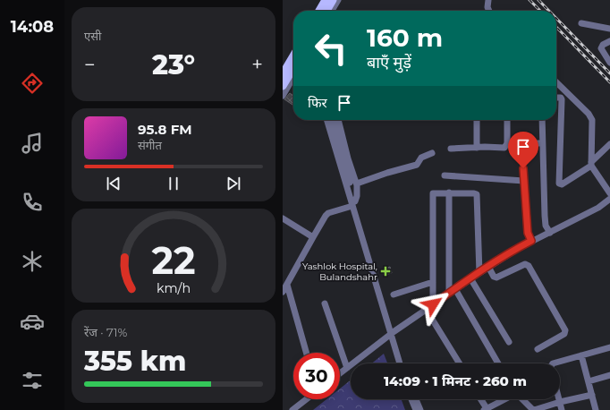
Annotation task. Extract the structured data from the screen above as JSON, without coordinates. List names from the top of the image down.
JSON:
{
  "places": {
    "health": ["Yashlok Hospital, Bulandshahr"]
  },
  "page": {
    "tabs": "14:08",
    "tile": [
      "एसी",
      ["रेंज · 71%", "355 km"]
    ],
    "turn": ["160 m", "बाएँ मुड़ें"],
    "heat": ["−", "23°", "+"],
    "then": "फिर",
    "song": ["95.8 FM", "संगीत"],
    "limit": "30",
    "trip": "14:09 · 1 मिनट · 260 m",
    "gauge": ["22", "km/h"]
  }
}
